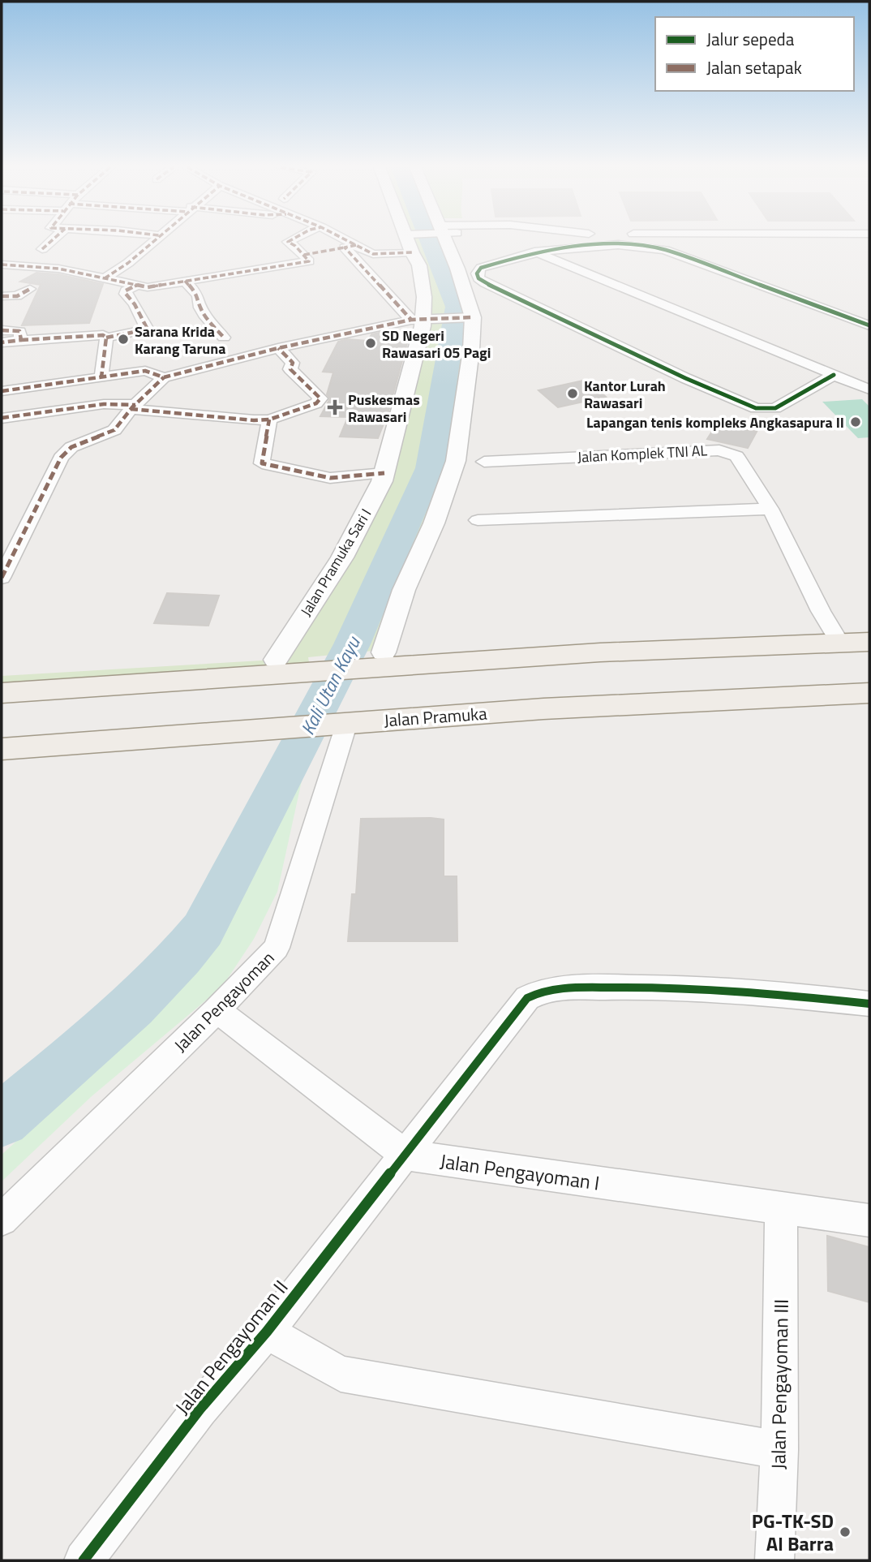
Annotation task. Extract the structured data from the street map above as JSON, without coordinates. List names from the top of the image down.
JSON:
{
  "streets": {
    "main road": ["Jalan Pramuka"],
    "street": [
      "Jalan Komplek TNI AL",
      "Jalan Pramuka Sari I",
      "Jalan Pengayoman",
      "Jalan Pengayoman I",
      "Jalan Pengayoman II",
      "Jalan Pengayoman III"
    ]
  },
  "crossings": [
    ["Jalan Pramuka", "Jalan Pengayoman"],
    ["Jalan Pengayoman", "Jalan Pengayoman I"],
    ["Jalan Pengayoman I", "Jalan Pengayoman II"],
    ["Jalan Pengayoman I", "Jalan Pengayoman III"]
  ],
  "water": ["Kali Utan Kayu"],
  "places": {
    "other": [
      "Sarana Krida Karang Taruna",
      "SD Negeri Rawasari 05 Pagi",
      "Kantor Lurah Rawasari",
      "Lapangan tenis kompleks Angkasapura II",
      "PG-TK-SD Al Barra"
    ],
    "health": ["Puskesmas Rawasari"]
  },
  "legend": ["Jalur sepeda", "Jalan setapak"]
}
